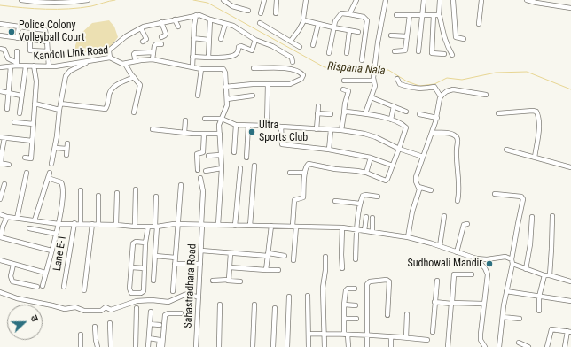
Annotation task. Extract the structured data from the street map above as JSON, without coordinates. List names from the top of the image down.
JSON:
{
  "streets": {
    "street": ["Kandoli Link Road", "Lane E-1", "Sahastradhara Road"]
  },
  "water": ["Rispana Nala"],
  "places": ["Police Colony Volleyball Court", "Ultra Sports Club", "Sudhowali Mandir"],
  "north": "right"
}
